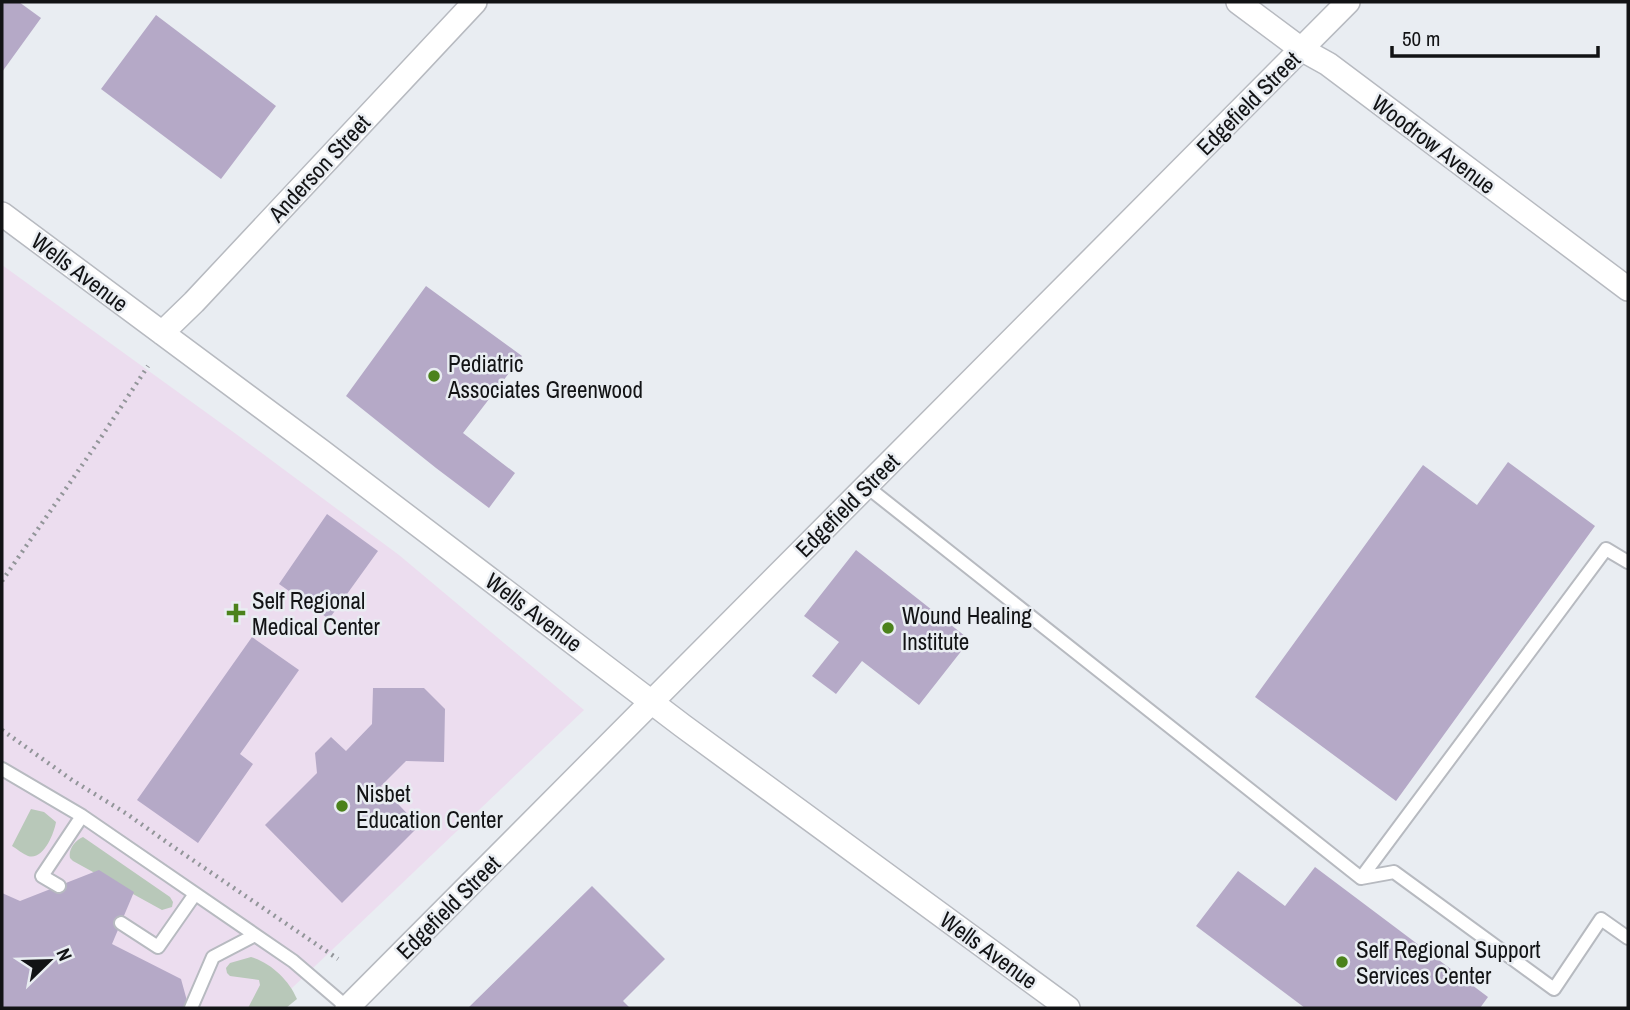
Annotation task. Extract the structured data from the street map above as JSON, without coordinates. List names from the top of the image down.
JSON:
{
  "streets": {
    "street": [
      "Edgefield Street",
      "Woodrow Avenue",
      "Anderson Street",
      "Wells Avenue"
    ]
  },
  "crossings": [
    ["Edgefield Street", "Woodrow Avenue"],
    ["Edgefield Street", "Wells Avenue"],
    ["Anderson Street", "Wells Avenue"]
  ],
  "places": {
    "other": [
      "Pediatric Associates Greenwood",
      "Wound Healing Institute",
      "Nisbet Education Center",
      "Self Regional Support Services Center"
    ],
    "health": ["Self Regional Medical Center"]
  },
  "scale_bar": "50 m",
  "north": "top right"
}
